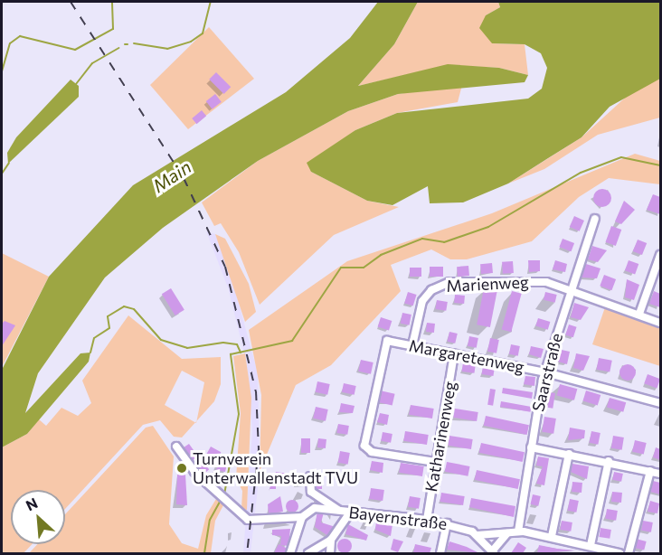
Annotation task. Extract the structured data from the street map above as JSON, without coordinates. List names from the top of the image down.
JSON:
{
  "streets": {
    "street": [
      "Marienweg",
      "Margaretenweg",
      "Saarstraße",
      "Katharinenweg",
      "Bayernstraße"
    ]
  },
  "crossings": [
    ["Marienweg", "Margaretenweg"],
    ["Marienweg", "Saarstraße"],
    ["Margaretenweg", "Saarstraße"],
    ["Margaretenweg", "Katharinenweg"],
    ["Katharinenweg", "Bayernstraße"]
  ],
  "water": ["Main"],
  "places": ["Turnverein Unterwallenstadt TVU"],
  "north": "top left"
}
